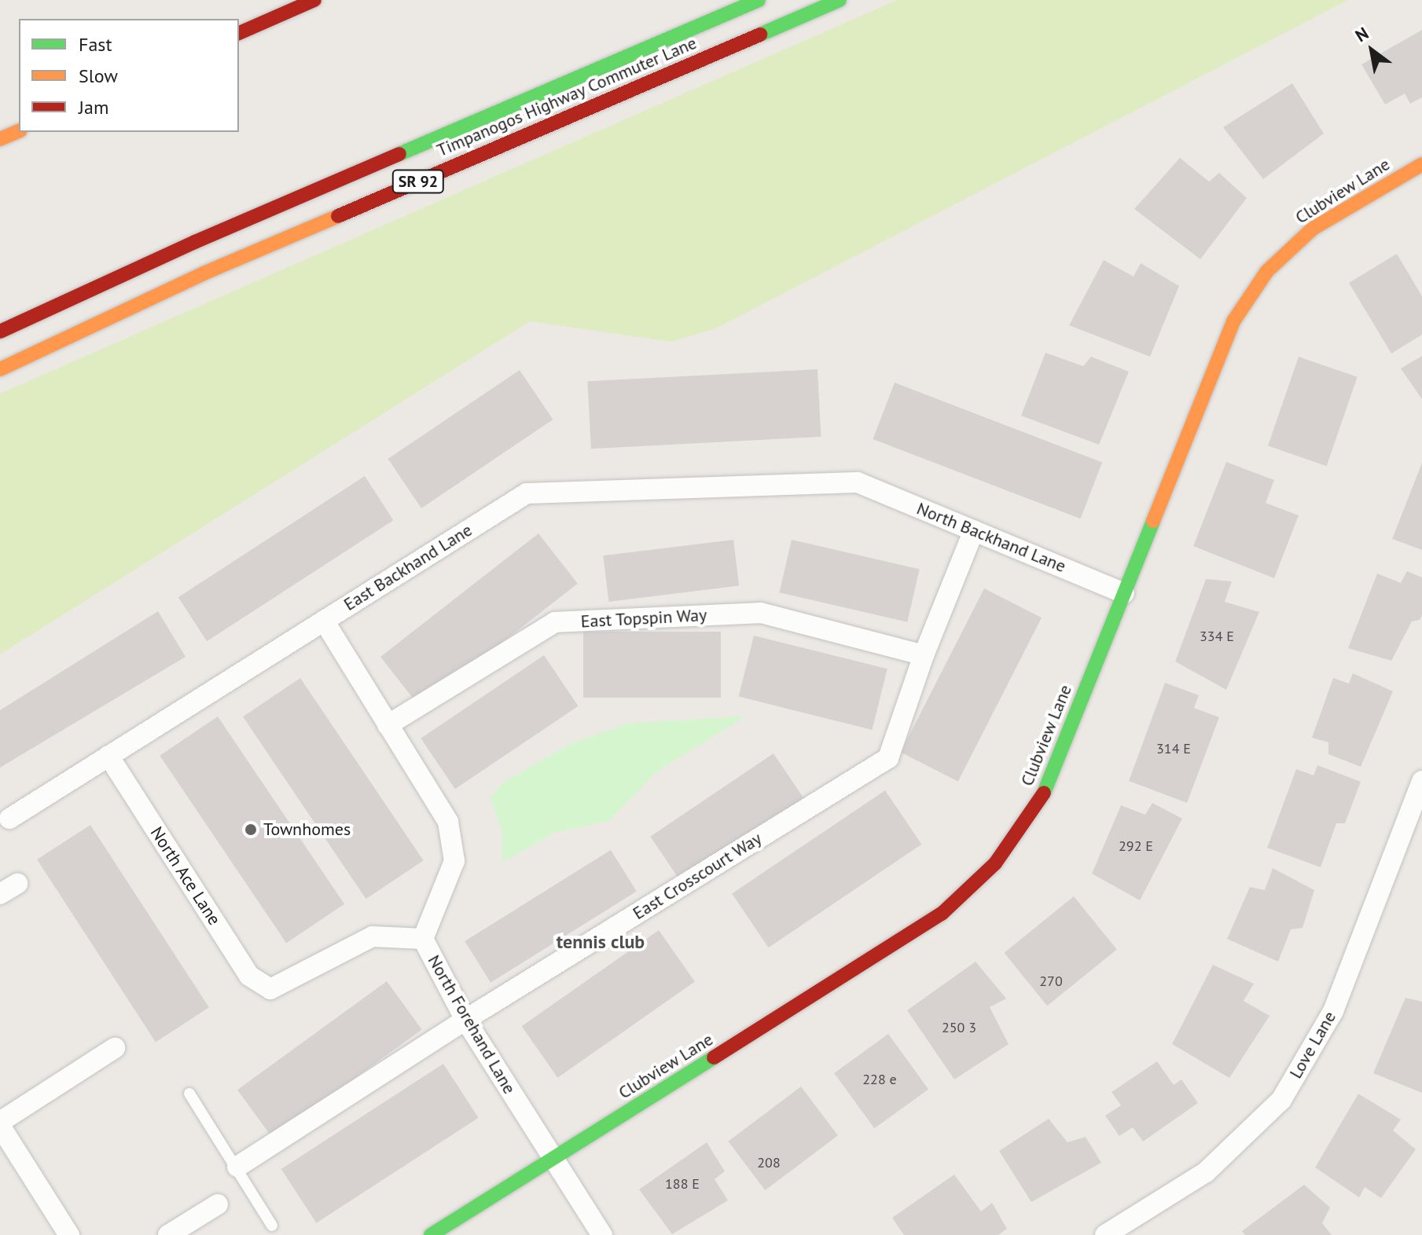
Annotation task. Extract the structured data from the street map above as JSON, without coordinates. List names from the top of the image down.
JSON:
{
  "streets": {
    "main road": ["Timpanogos Highway Commuter Lane", "SR 92", "Clubview Lane"],
    "street": [
      "North Backhand Lane",
      "East Backhand Lane",
      "East Topspin Way",
      "North Ace Lane",
      "East Crosscourt Way",
      "North Forehand Lane",
      "Love Lane"
    ]
  },
  "crossings": [
    ["Clubview Lane", "North Backhand Lane"],
    ["Clubview Lane", "North Forehand Lane"],
    ["North Backhand Lane", "East Backhand Lane"],
    ["North Backhand Lane", "East Crosscourt Way"],
    ["East Backhand Lane", "North Ace Lane"],
    ["East Backhand Lane", "North Forehand Lane"],
    ["East Topspin Way", "East Crosscourt Way"],
    ["East Topspin Way", "North Forehand Lane"],
    ["North Ace Lane", "North Forehand Lane"],
    ["East Crosscourt Way", "North Forehand Lane"]
  ],
  "districts": ["tennis club"],
  "places": ["Townhomes"],
  "house_numbers": [
    "334 E",
    "314 E",
    "292 E",
    "270",
    "250 3",
    "228 e",
    "208",
    "188 E"
  ],
  "legend": ["Fast", "Slow", "Jam"],
  "north": "top left"
}
